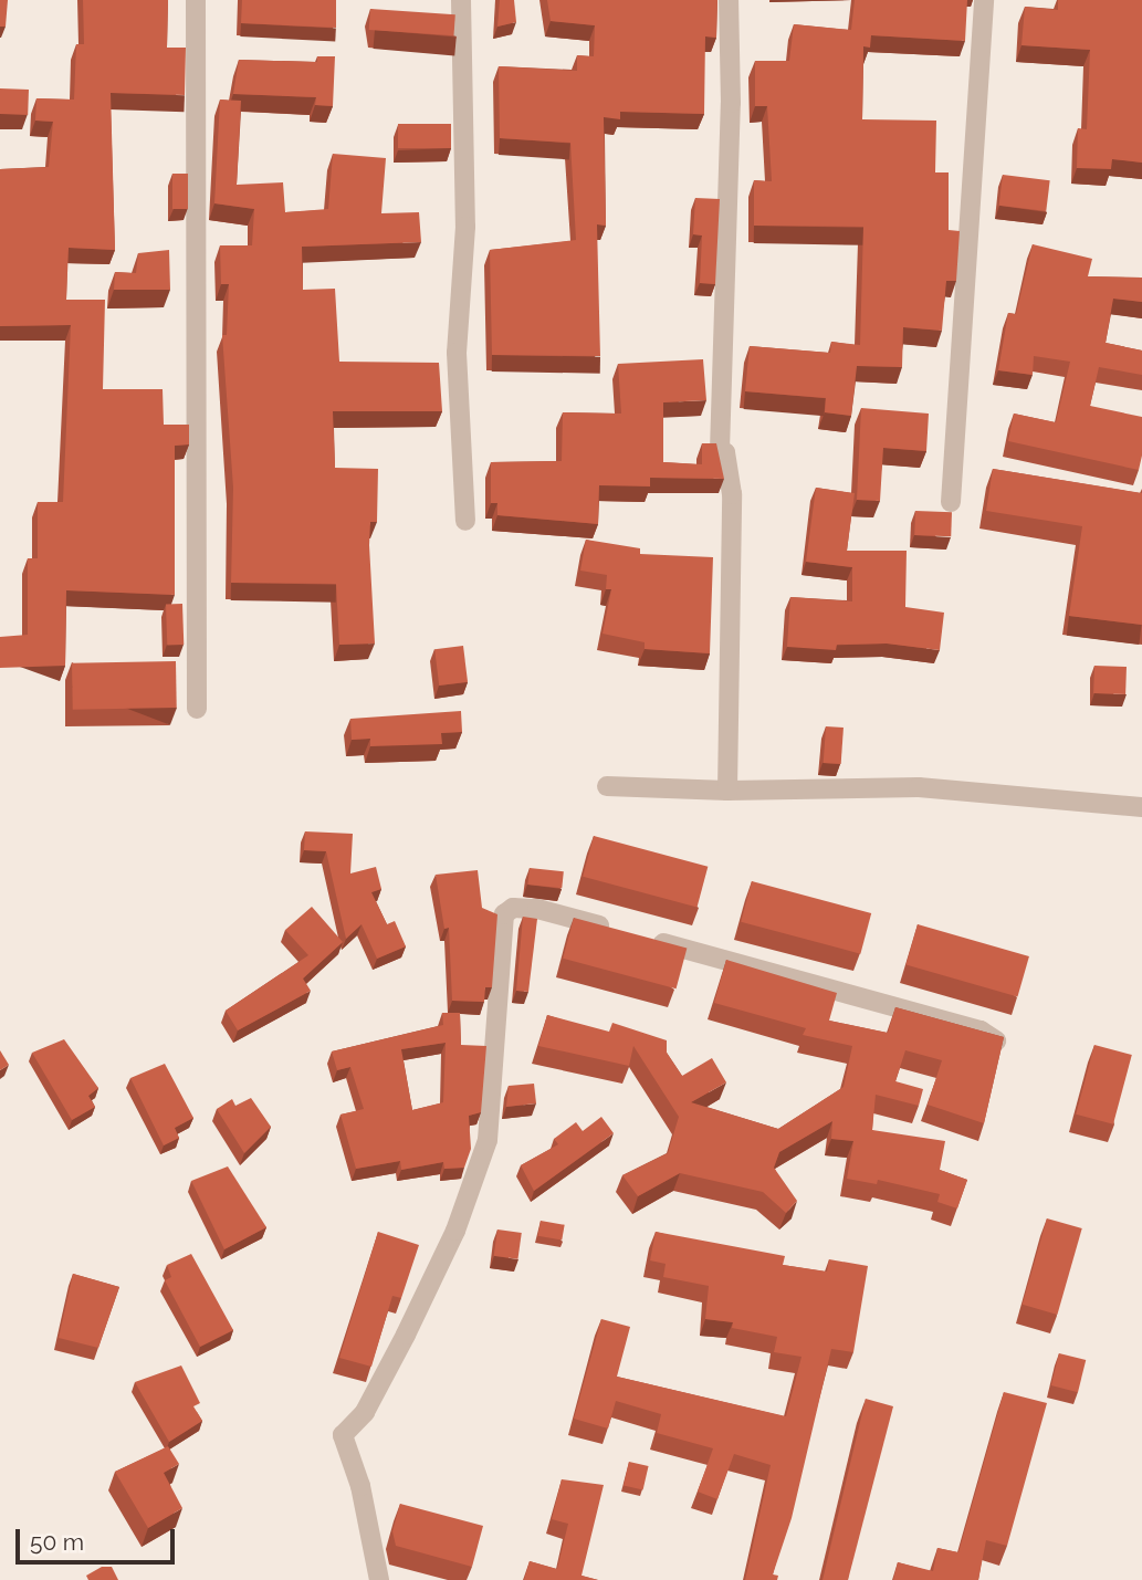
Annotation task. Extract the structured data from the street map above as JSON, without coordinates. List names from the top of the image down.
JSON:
{
  "scale_bar": "50 m"
}
